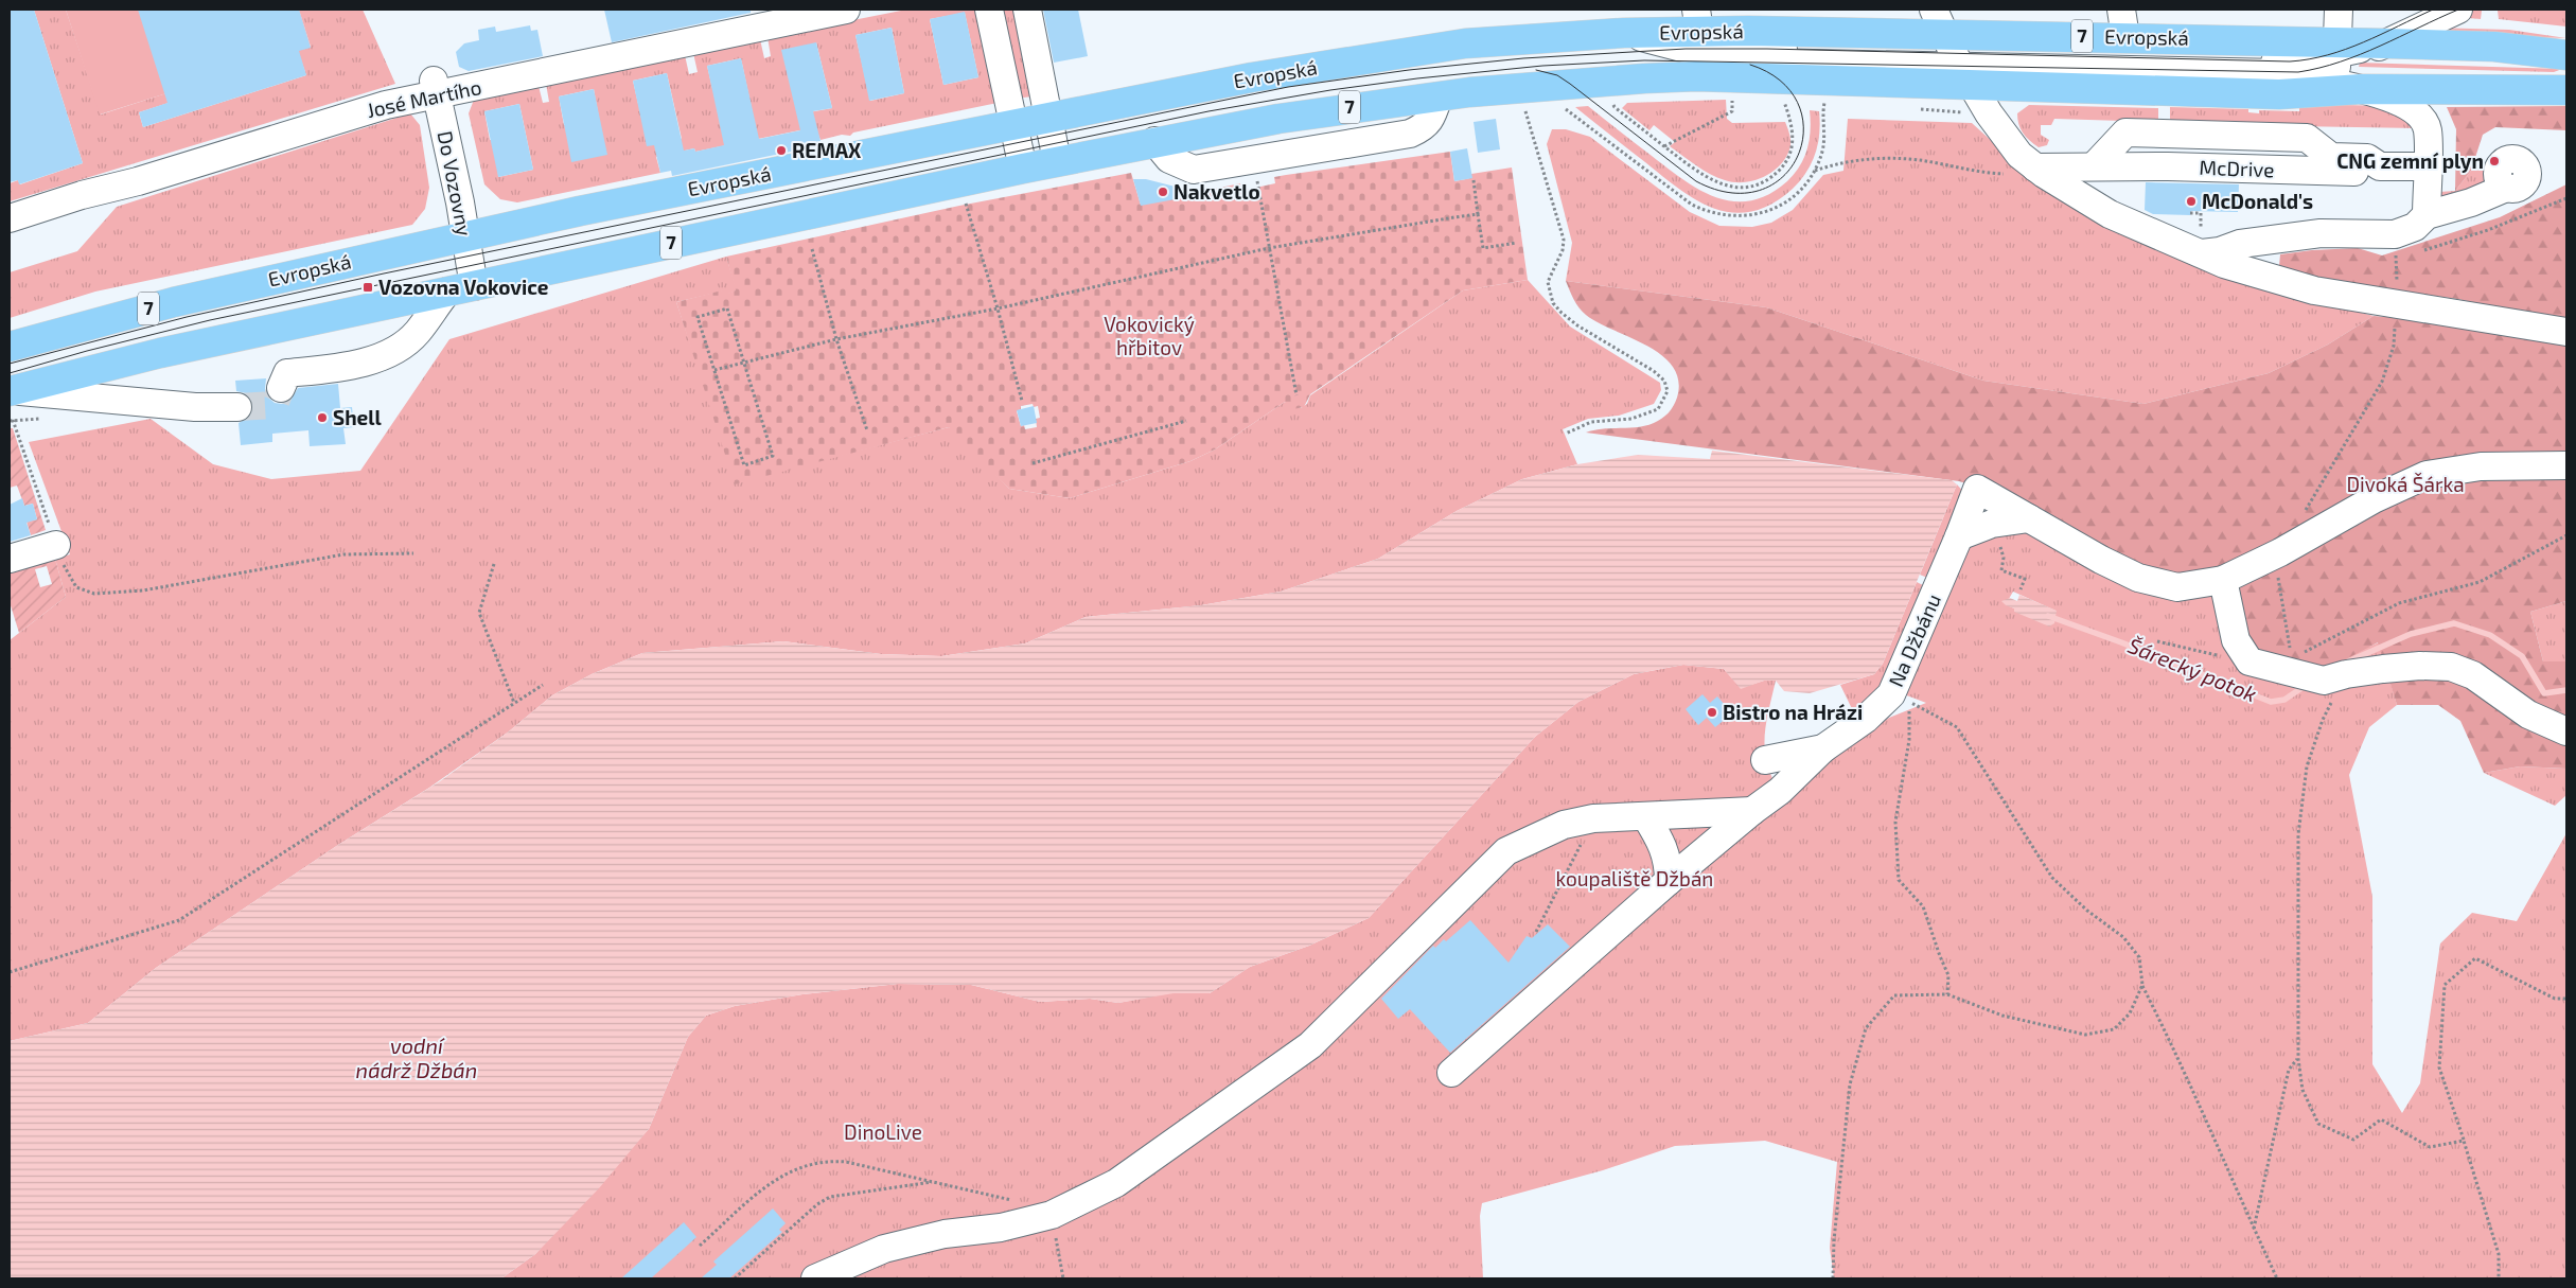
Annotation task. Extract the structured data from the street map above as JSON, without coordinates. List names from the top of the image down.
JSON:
{
  "streets": {
    "main road": ["Evropská", "7"],
    "street": [
      "José Martího",
      "McDrive",
      "Do Vozovny",
      "Na Džbánu"
    ]
  },
  "crossings": [
    ["Evropská", "Do Vozovny"],
    ["José Martího", "Do Vozovny"]
  ],
  "water": ["Šárecký potok", "vodní nádrž Džbán"],
  "parks": [
    "Vokovický hřbitov",
    "Divoká Šárka",
    "koupaliště Džbán",
    "DinoLive"
  ],
  "places": {
    "other": [
      "REMAX",
      "CNG zemní plyn",
      "Nakvetlo",
      "McDonald's",
      "Shell",
      "Bistro na Hrázi"
    ],
    "transit": ["Vozovna Vokovice"]
  }
}
